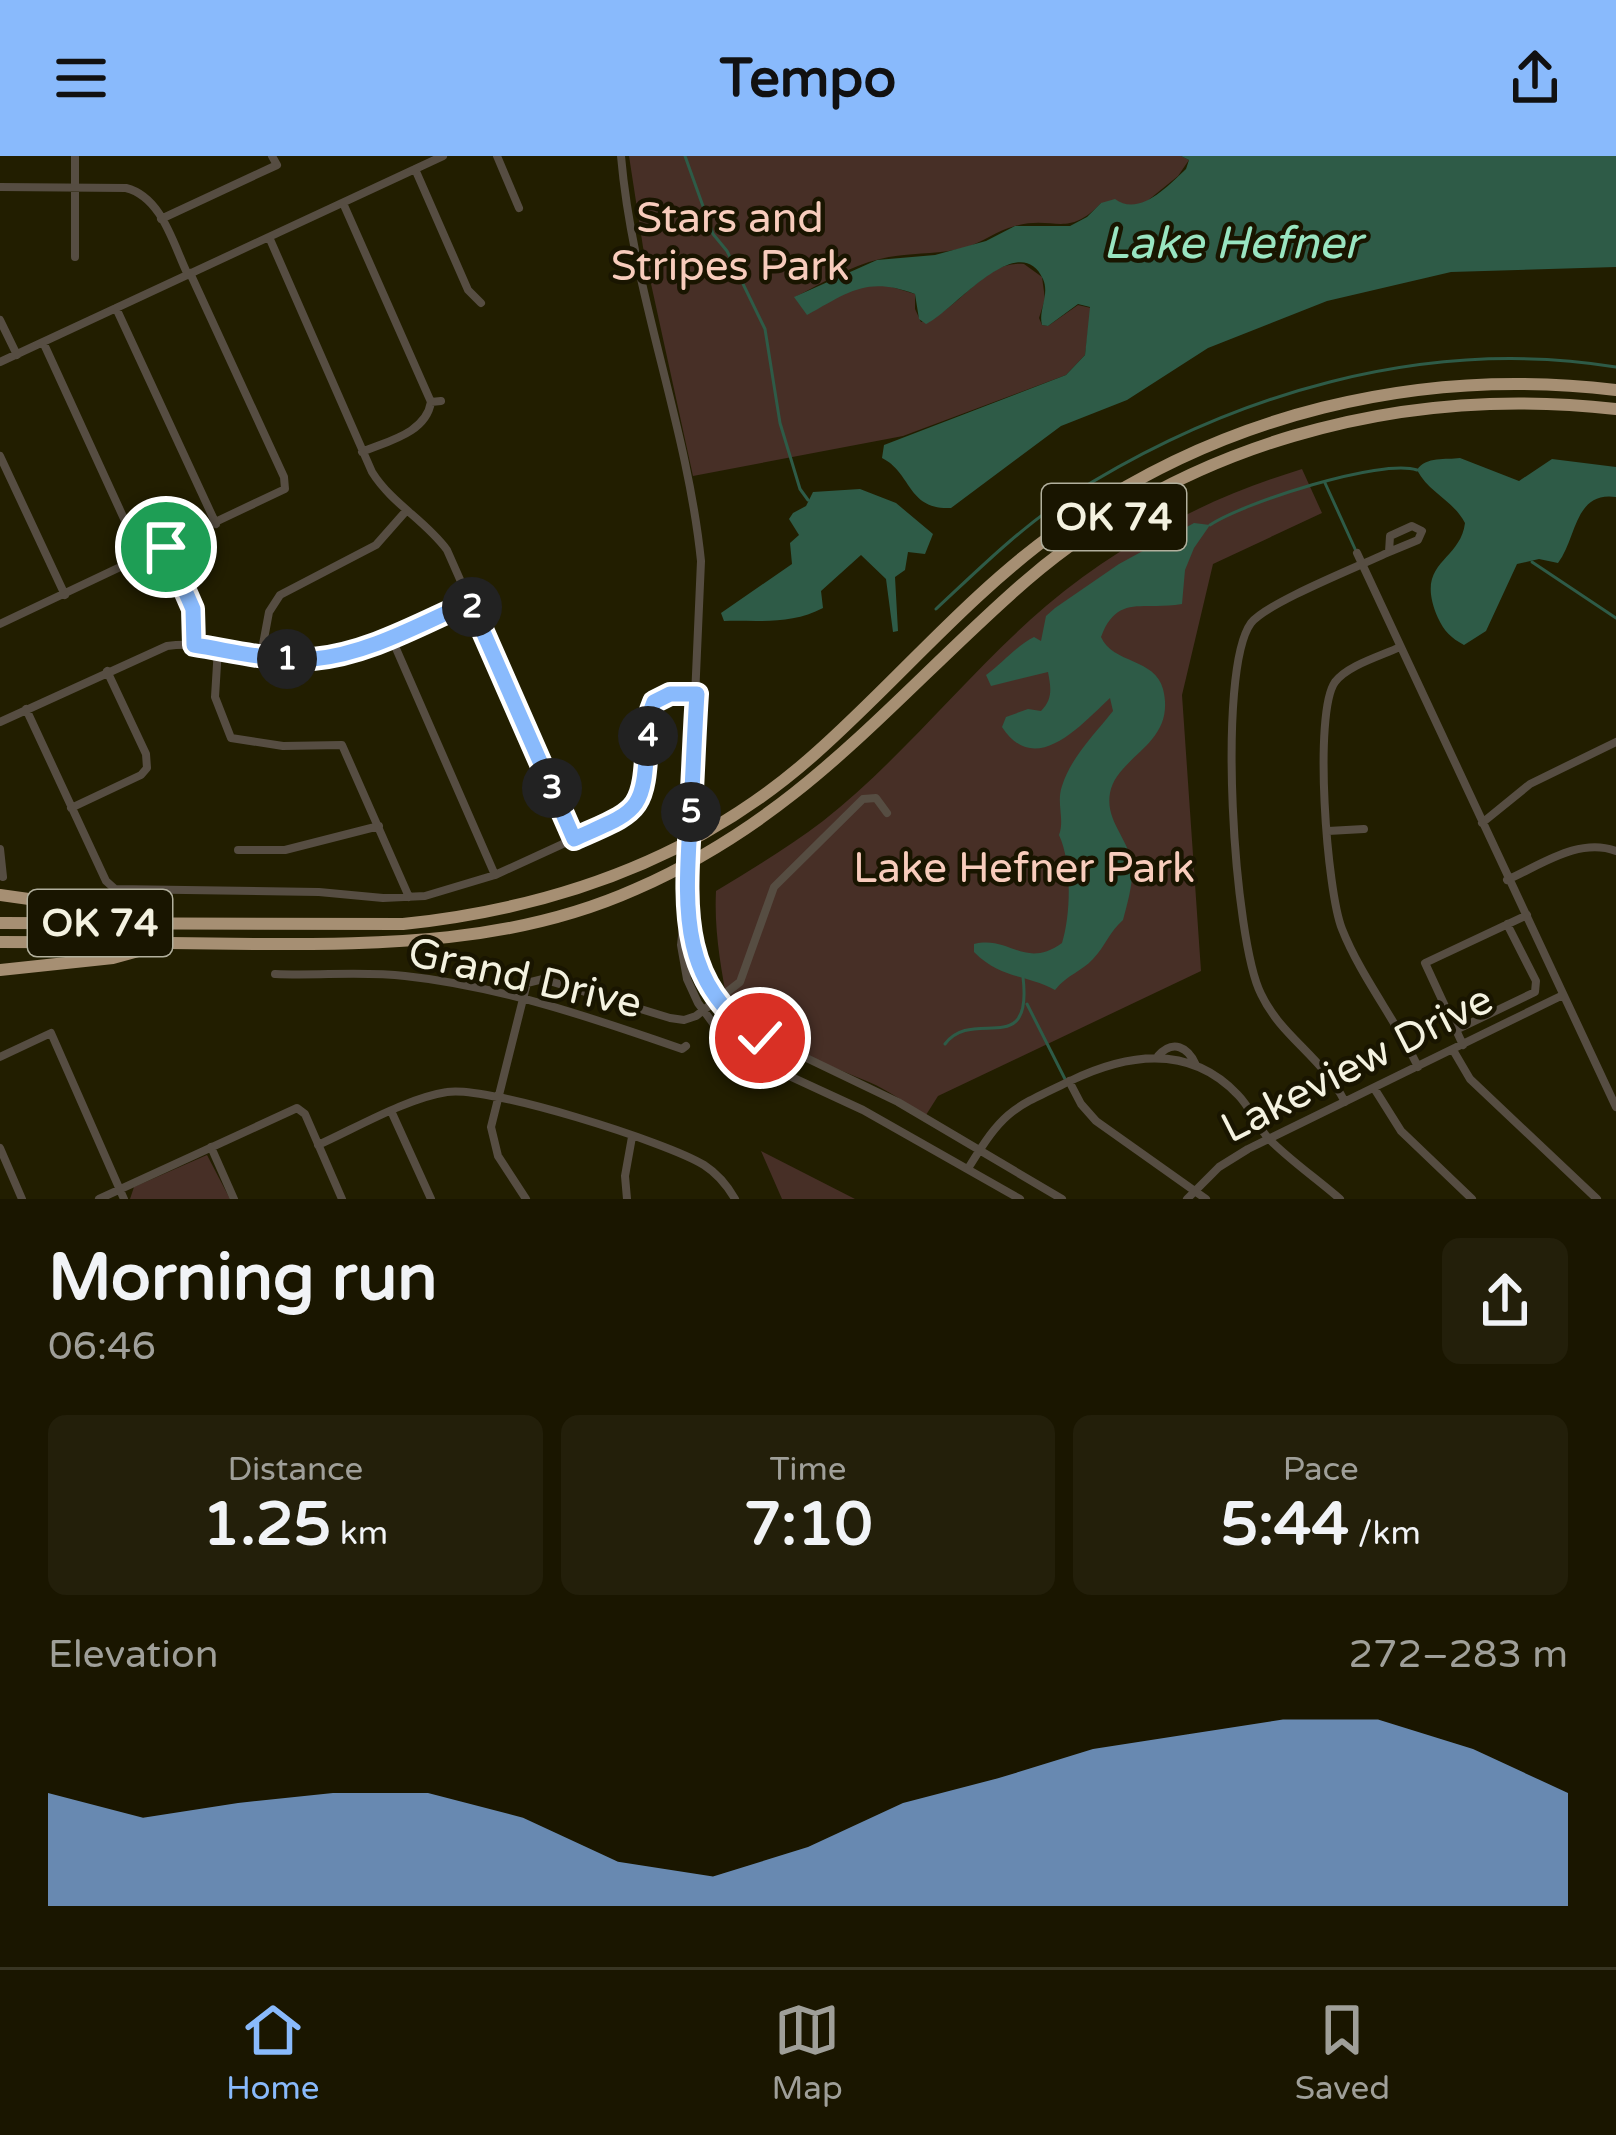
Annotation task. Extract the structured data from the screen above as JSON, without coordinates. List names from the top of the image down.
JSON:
{
  "streets": {
    "highway": ["OK 74"],
    "street": ["Grand Drive", "Lakeview Drive"]
  },
  "water": ["Lake Hefner"],
  "parks": ["Stars and Stripes Park", "Lake Hefner Park"],
  "page": {
    "header": "Tempo",
    "pins": [
      "2",
      "1",
      "4",
      "3",
      "5"
    ],
    "heading": ["Morning run", "06:46"],
    "stats": [
      ["Distance", "1.25 km"],
      ["Time", "7:10"],
      ["Pace", "5:44 /km"]
    ],
    "chart": ["Elevation", "272–283 m"],
    "tabs": ["Home", "Map", "Saved"]
  }
}
